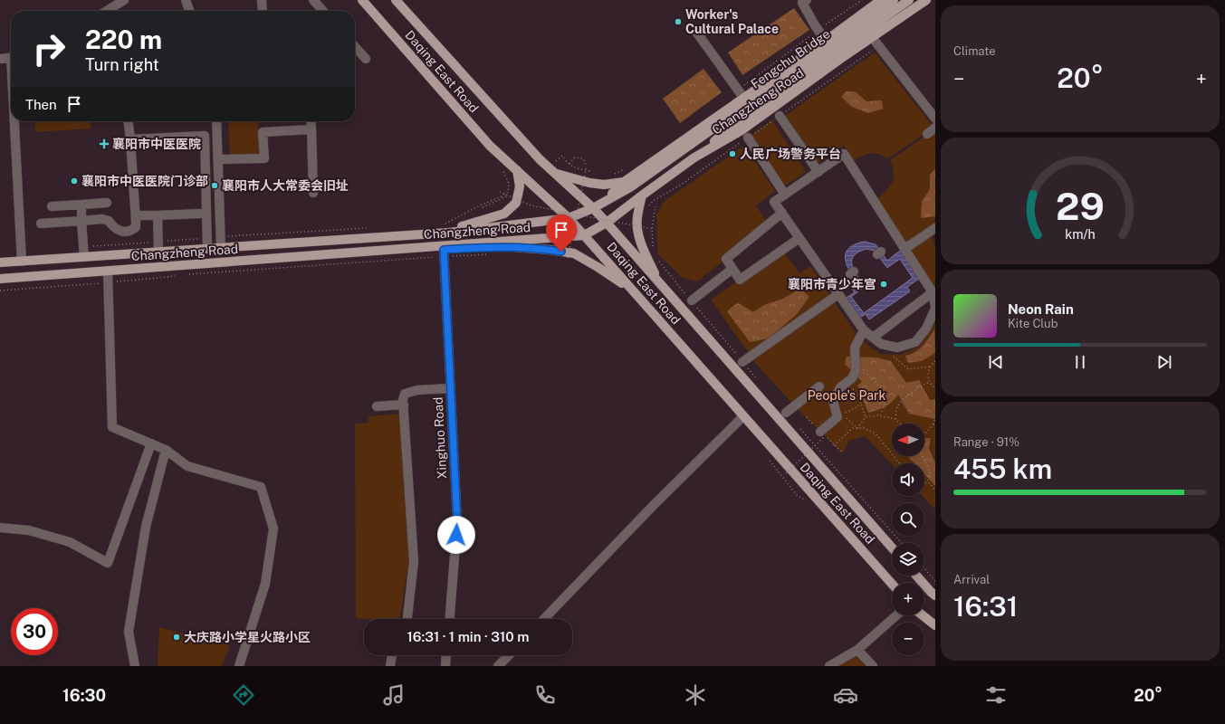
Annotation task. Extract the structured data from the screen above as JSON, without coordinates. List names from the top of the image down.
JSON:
{
  "streets": {
    "main road": ["Fengchu Bridge", "Daqing East Road", "Changzheng Road"],
    "street": ["Xinghuo Road"]
  },
  "crossings": [
    ["Fengchu Bridge", "Changzheng Road"],
    ["Daqing East Road", "Changzheng Road"]
  ],
  "parks": ["People's Park"],
  "places": {
    "other": [
      "Worker's Cultural Palace",
      "人民广场警务平台",
      "襄阳市中医医院门诊部",
      "襄阳市人大常委会旧址",
      "襄阳市青少年宫",
      "大庆路小学星火路小区"
    ],
    "health": ["襄阳市中医医院"]
  },
  "north": "left",
  "page": {
    "tile": [
      "Climate",
      ["Range · 91%", "455 km"],
      ["Arrival", "16:31"]
    ],
    "turn": ["220 m", "Turn right"],
    "heat": ["−", "20°", "+"],
    "then": "Then",
    "song": ["Neon Rain", "Kite Club"],
    "map_buttons": ["+", "−"],
    "limit": "30",
    "trip": "16:31 · 1 min · 310 m",
    "tabs": ["16:30", "20°"],
    "gauge": ["29", "km/h"]
  }
}
